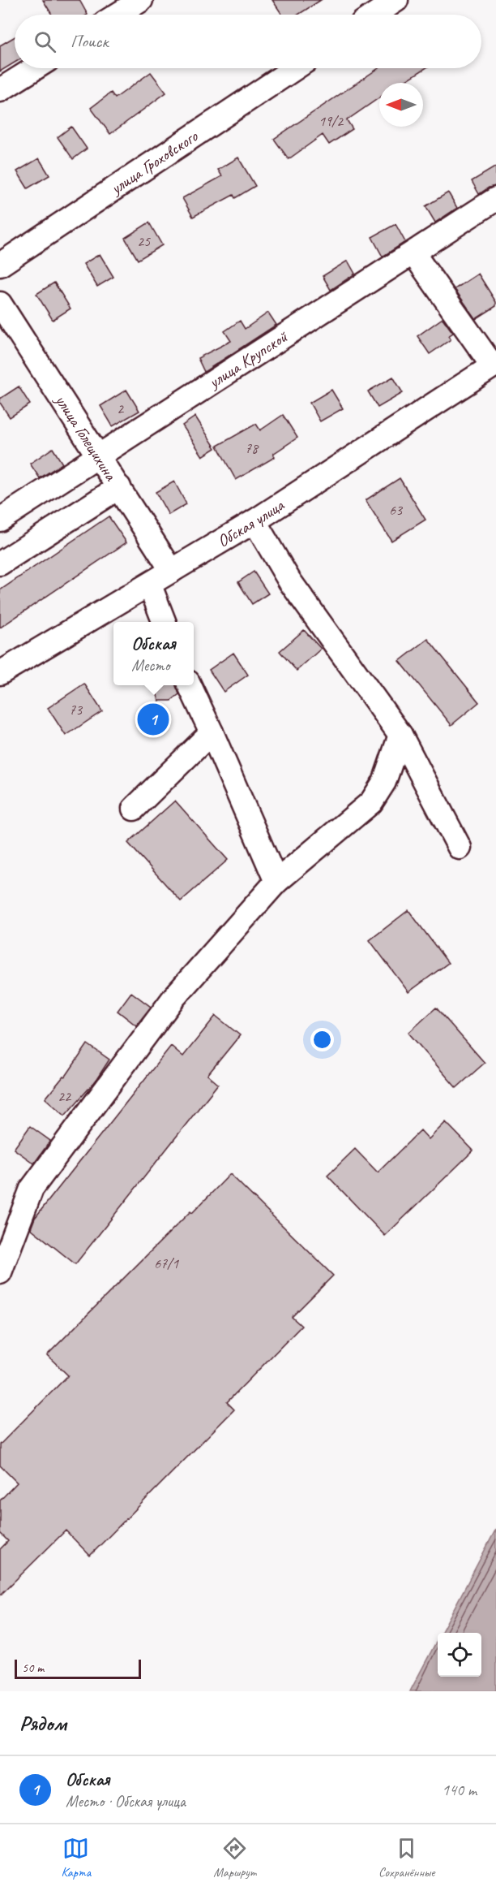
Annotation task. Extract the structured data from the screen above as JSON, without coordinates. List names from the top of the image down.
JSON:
{
  "streets": {
    "street": [
      "улица Гроховского",
      "улица Крупской",
      "улица Голещихина",
      "Обская улица"
    ]
  },
  "crossings": [
    ["улица Крупской", "улица Голещихина"],
    ["улица Голещихина", "Обская улица"]
  ],
  "house_numbers": [
    "19/2",
    "25",
    "2",
    "78",
    "63",
    "73",
    "22",
    "67/1"
  ],
  "scale_bar": "50 m",
  "north": "left",
  "page": {
    "search": "Поиск",
    "popup": ["Обская", "Место"],
    "pins": "1",
    "scale": "50 m",
    "heading": "Рядом",
    "list": [
      {
        "mark": "1",
        "name": "Обская",
        "note": "Место · Обская улица",
        "value": "140 m"
      }
    ],
    "nav": ["Карта", "Маршрут", "Сохранённые"]
  }
}
